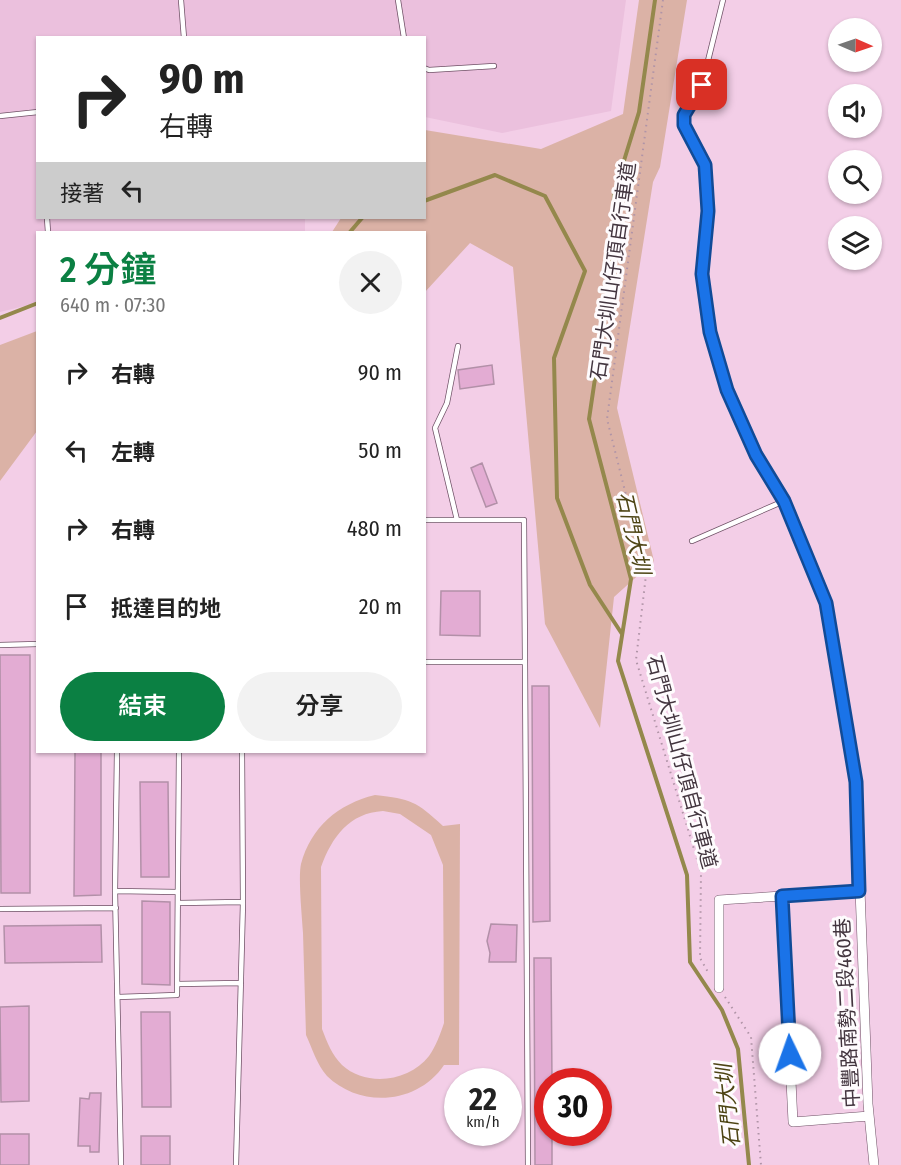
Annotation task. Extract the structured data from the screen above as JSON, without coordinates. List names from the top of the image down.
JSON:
{
  "streets": {
    "street": ["中豐路南勢二段460巷"],
    "path": ["石門大圳山仔頂自行車道"]
  },
  "water": ["石門大圳"],
  "north": "right",
  "page": {
    "turn": ["90 m", "右轉"],
    "then": "接著",
    "heading": ["2 分鐘", "640 m · 07:30"],
    "list": [
      {
        "name": "右轉",
        "value": "90 m"
      },
      {
        "name": "左轉",
        "value": "50 m"
      },
      {
        "name": "右轉",
        "value": "480 m"
      },
      {
        "name": "抵達目的地",
        "value": "20 m"
      }
    ],
    "buttons": ["結束", "分享"],
    "speed": "22 km/h",
    "limit": "30"
  }
}
